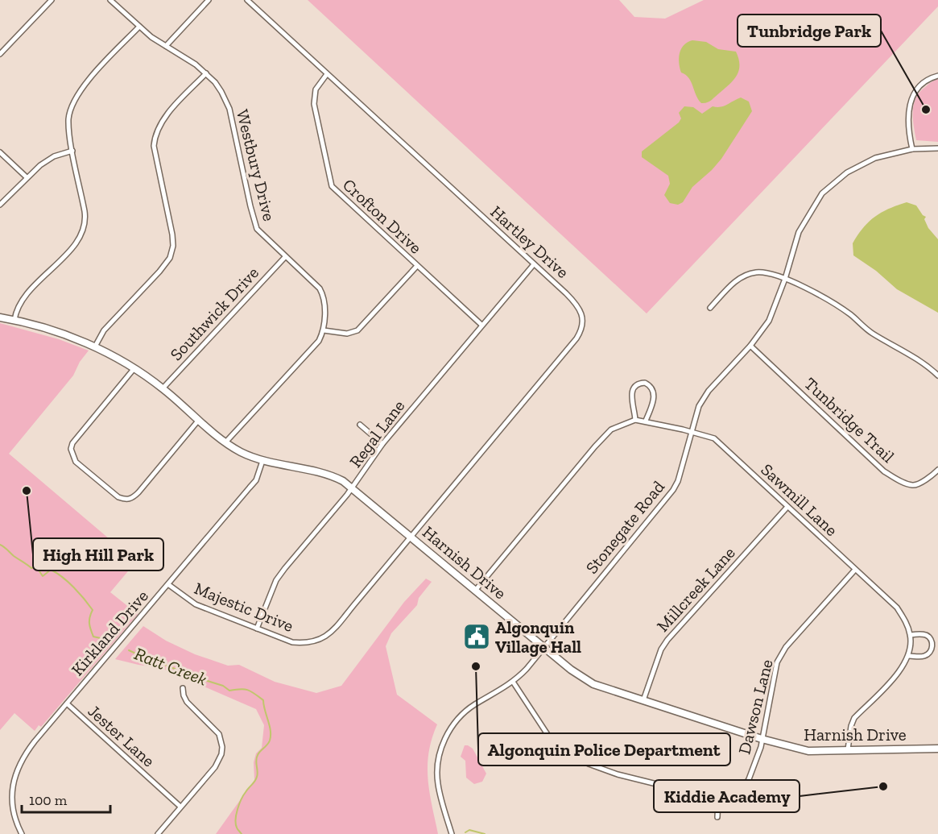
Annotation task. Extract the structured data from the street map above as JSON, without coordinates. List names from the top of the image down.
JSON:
{
  "streets": {
    "street": [
      "Westbury Drive",
      "Crofton Drive",
      "Hartley Drive",
      "Southwick Drive",
      "Tunbridge Trail",
      "Regal Lane",
      "Sawmill Lane",
      "Stonegate Road",
      "Harnish Drive",
      "Millcreek Lane",
      "Majestic Drive",
      "Kirkland Drive",
      "Dawson Lane",
      "Jester Lane"
    ]
  },
  "crossings": [
    ["Westbury Drive", "Southwick Drive"],
    ["Crofton Drive", "Hartley Drive"],
    ["Crofton Drive", "Regal Lane"],
    ["Hartley Drive", "Regal Lane"],
    ["Hartley Drive", "Harnish Drive"],
    ["Hartley Drive", "Majestic Drive"],
    ["Southwick Drive", "Harnish Drive"],
    ["Tunbridge Trail", "Stonegate Road"],
    ["Regal Lane", "Harnish Drive"],
    ["Regal Lane", "Majestic Drive"],
    ["Sawmill Lane", "Stonegate Road"],
    ["Sawmill Lane", "Harnish Drive"],
    ["Sawmill Lane", "Millcreek Lane"],
    ["Sawmill Lane", "Dawson Lane"],
    ["Stonegate Road", "Harnish Drive"],
    ["Harnish Drive", "Millcreek Lane"],
    ["Harnish Drive", "Majestic Drive"],
    ["Harnish Drive", "Kirkland Drive"],
    ["Harnish Drive", "Dawson Lane"],
    ["Majestic Drive", "Kirkland Drive"],
    ["Kirkland Drive", "Jester Lane"]
  ],
  "water": ["Ratt Creek"],
  "places": {
    "other": [
      "Tunbridge Park",
      "High Hill Park",
      "Algonquin Police Department",
      "Kiddie Academy"
    ],
    "public building": ["Algonquin Village Hall"]
  },
  "scale_bar": "100 m"
}
